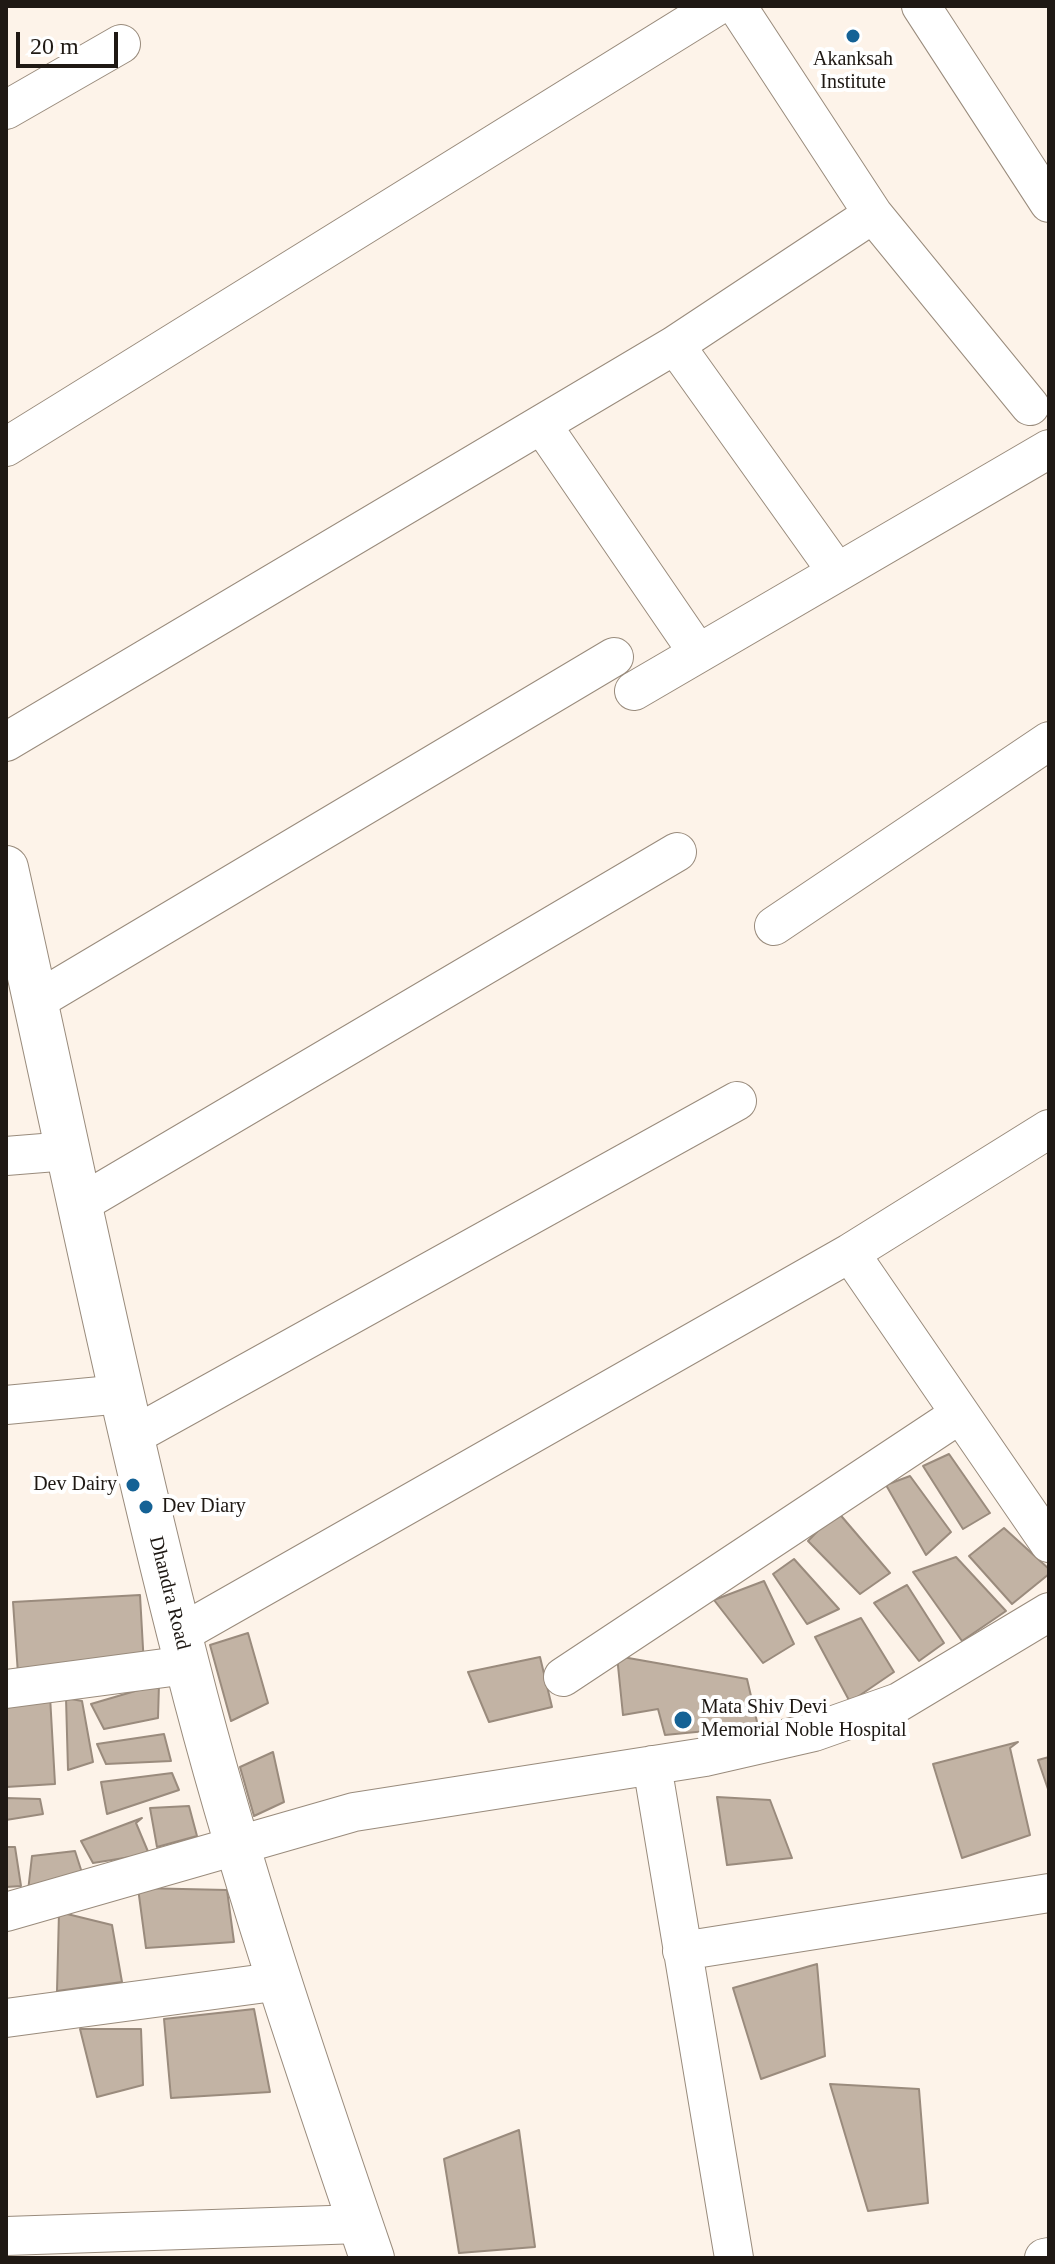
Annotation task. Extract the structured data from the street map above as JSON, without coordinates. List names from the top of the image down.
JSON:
{
  "streets": {
    "street": ["Dhandra Road"]
  },
  "places": [
    "Akanksah Institute",
    "Dev Dairy",
    "Dev Diary",
    "Mata Shiv Devi Memorial Noble Hospital"
  ],
  "scale_bar": "20 m"
}
